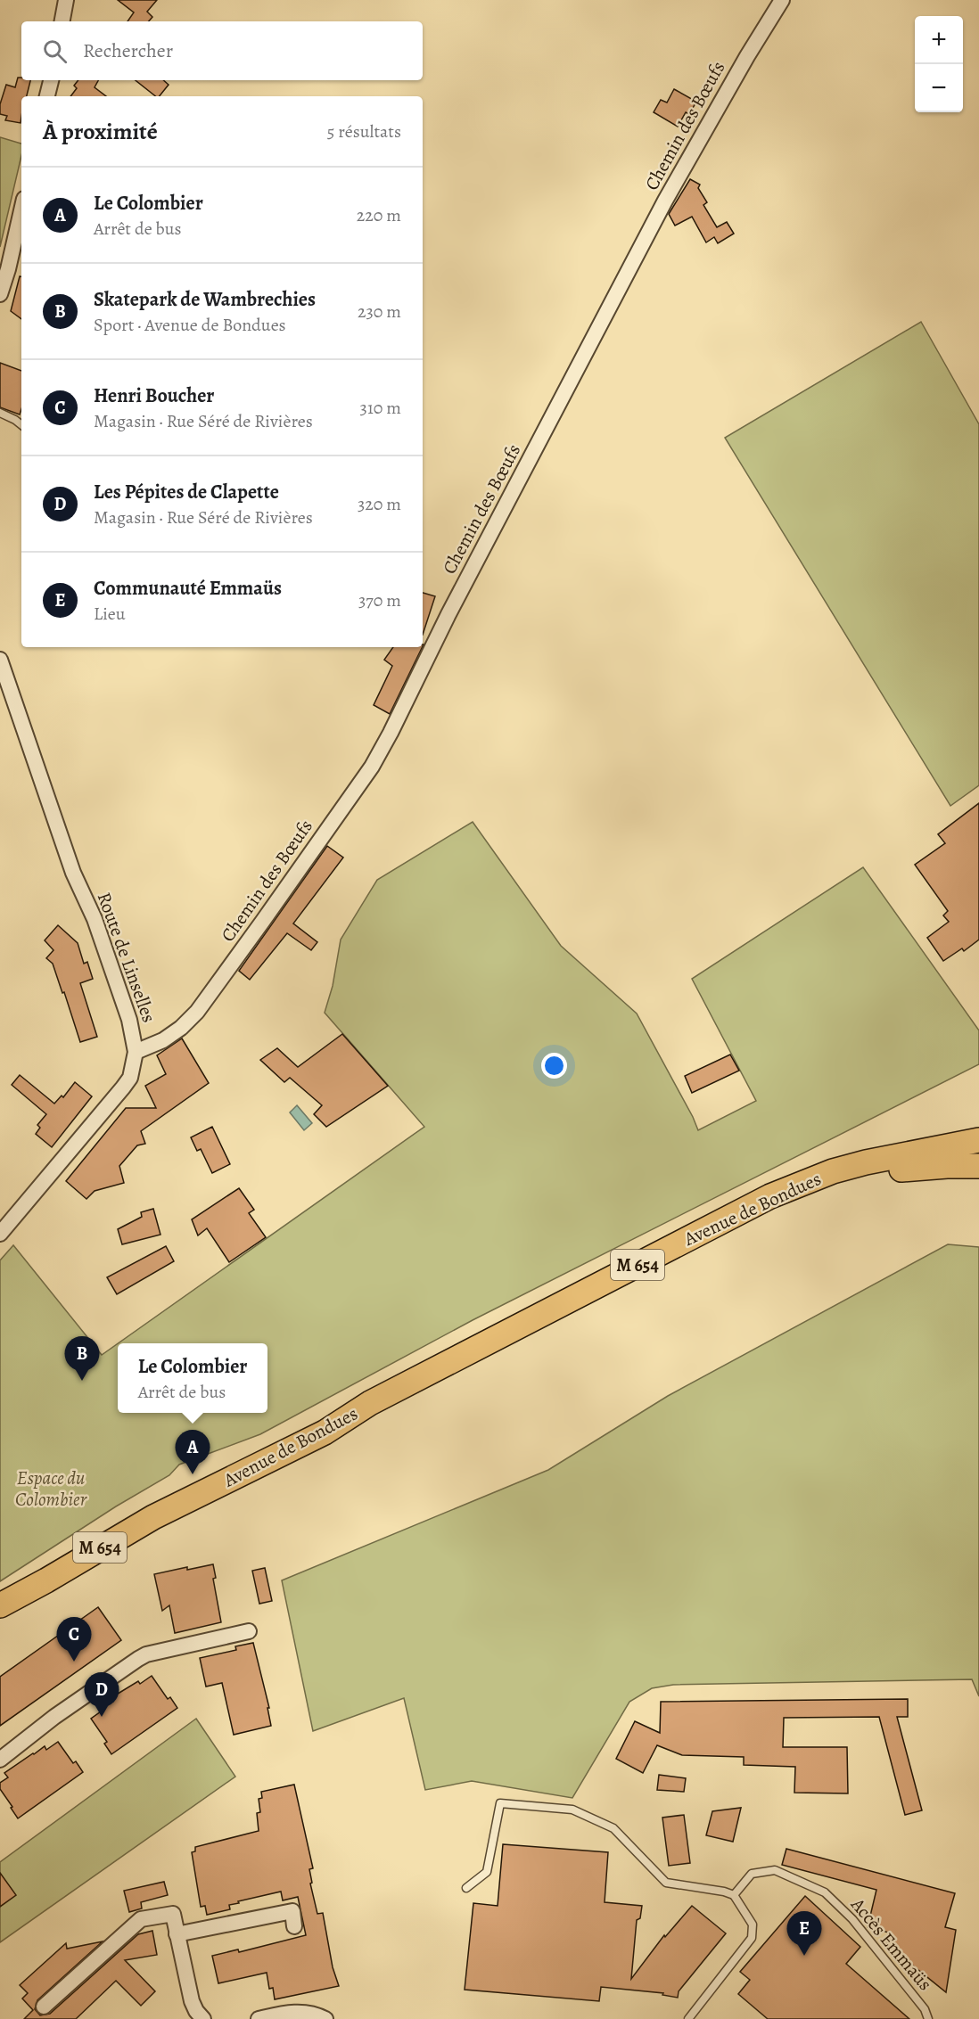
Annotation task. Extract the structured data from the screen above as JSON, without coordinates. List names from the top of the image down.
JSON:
{
  "streets": {
    "main road": ["Avenue de Bondues", "M 654"],
    "street": ["Chemin des Bœufs", "Route de Linselles"],
    "lane": ["Accès Emmaüs"]
  },
  "crossings": [
    ["Chemin des Bœufs", "Route de Linselles"]
  ],
  "parks": ["Espace du Colombier"],
  "page": {
    "map_buttons": ["+", "−"],
    "search": "Rechercher",
    "heading": ["À proximité", "5 résultats"],
    "list": [
      {
        "mark": "A",
        "name": "Le Colombier",
        "note": "Arrêt de bus",
        "value": "220 m"
      },
      {
        "mark": "B",
        "name": "Skatepark de Wambrechies",
        "note": "Sport · Avenue de Bondues",
        "value": "230 m"
      },
      {
        "mark": "C",
        "name": "Henri Boucher",
        "note": "Magasin · Rue Séré de Rivières",
        "value": "310 m"
      },
      {
        "mark": "D",
        "name": "Les Pépites de Clapette",
        "note": "Magasin · Rue Séré de Rivières",
        "value": "320 m"
      },
      {
        "mark": "E",
        "name": "Communauté Emmaüs",
        "note": "Lieu",
        "value": "370 m"
      }
    ],
    "pins": [
      "B",
      "A",
      "C",
      "D",
      "E"
    ],
    "popup": ["Le Colombier", "Arrêt de bus"]
  }
}
